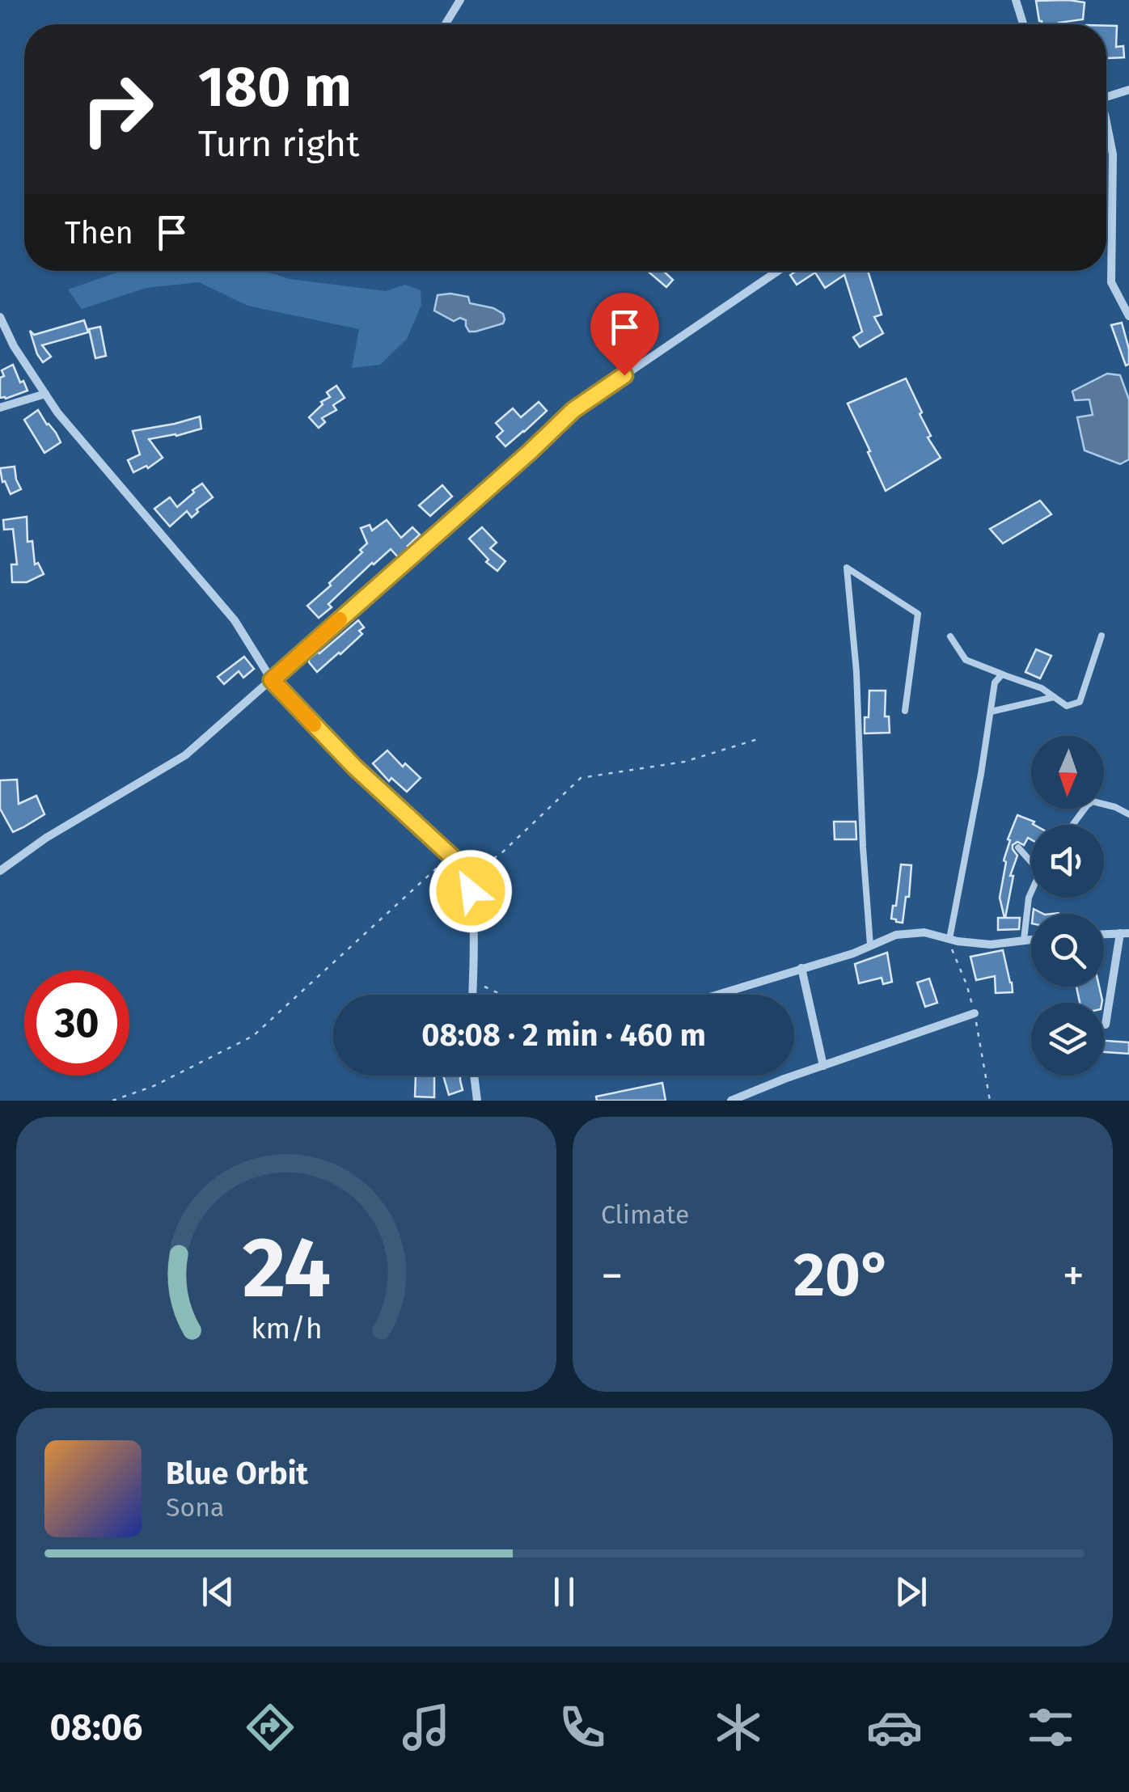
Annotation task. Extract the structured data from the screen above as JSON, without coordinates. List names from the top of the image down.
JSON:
{
  "north": "bottom",
  "page": {
    "turn": ["180 m", "Turn right"],
    "then": "Then",
    "limit": "30",
    "trip": "08:08 · 2 min · 460 m",
    "tile": "Climate",
    "heat": ["−", "20°", "+"],
    "song": ["Blue Orbit", "Sona"],
    "tabs": "08:06",
    "gauge": ["24", "km/h"]
  }
}
